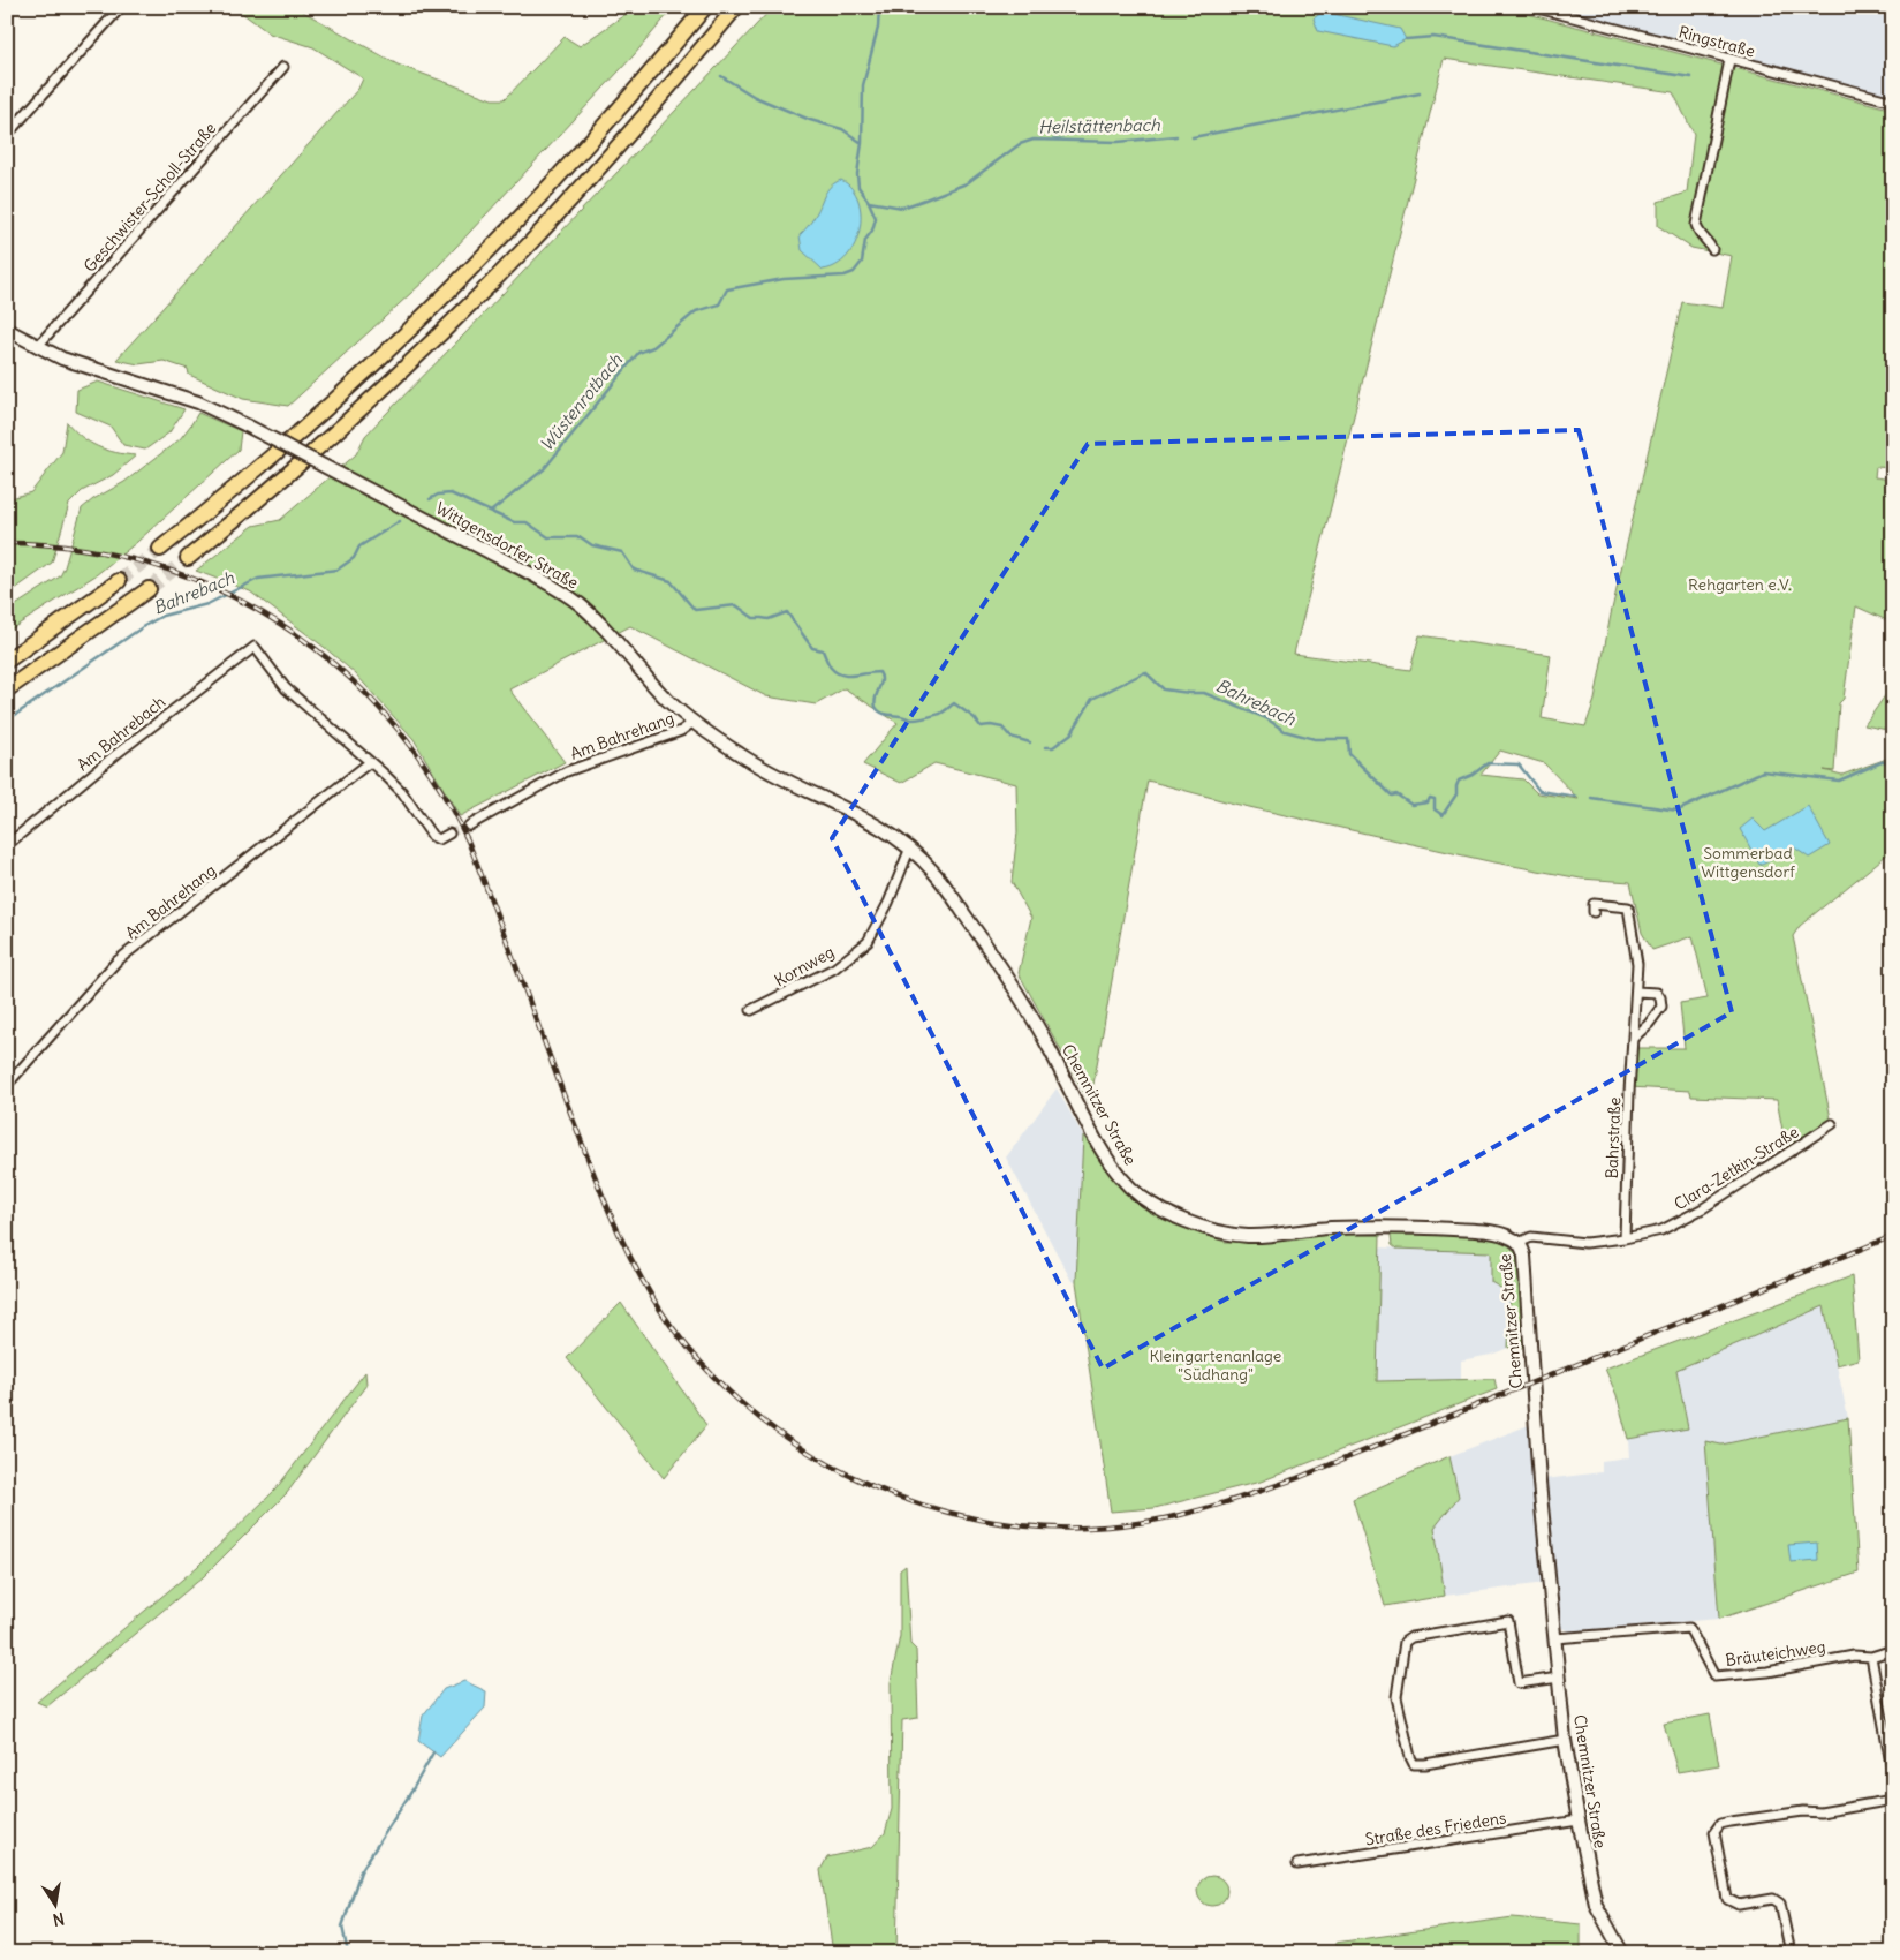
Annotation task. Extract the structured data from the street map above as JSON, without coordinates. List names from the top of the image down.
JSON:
{
  "streets": {
    "street": [
      "Ringstraße",
      "Geschwister-Scholl-Straße",
      "Wittgensdorfer Straße",
      "Am Bahrebach",
      "Am Bahrehang",
      "Kornweg",
      "Chemnitzer Straße",
      "Bahrstraße",
      "Clara-Zetkin-Straße",
      "Bräuteichweg",
      "Straße des Friedens"
    ]
  },
  "crossings": [
    ["Geschwister-Scholl-Straße", "Wittgensdorfer Straße"],
    ["Wittgensdorfer Straße", "Am Bahrehang"],
    ["Wittgensdorfer Straße", "Kornweg"],
    ["Wittgensdorfer Straße", "Chemnitzer Straße"],
    ["Am Bahrebach", "Am Bahrehang"],
    ["Chemnitzer Straße", "Clara-Zetkin-Straße"],
    ["Chemnitzer Straße", "Bräuteichweg"],
    ["Chemnitzer Straße", "Straße des Friedens"],
    ["Bahrstraße", "Clara-Zetkin-Straße"]
  ],
  "water": ["Heilstättenbach", "Wüstenrotbach", "Bahrebach"],
  "parks": ["Rehgarten e.V.", "Sommerbad Wittgensdorf", "Kleingartenanlage \"Südhang\""],
  "north": "bottom"
}
